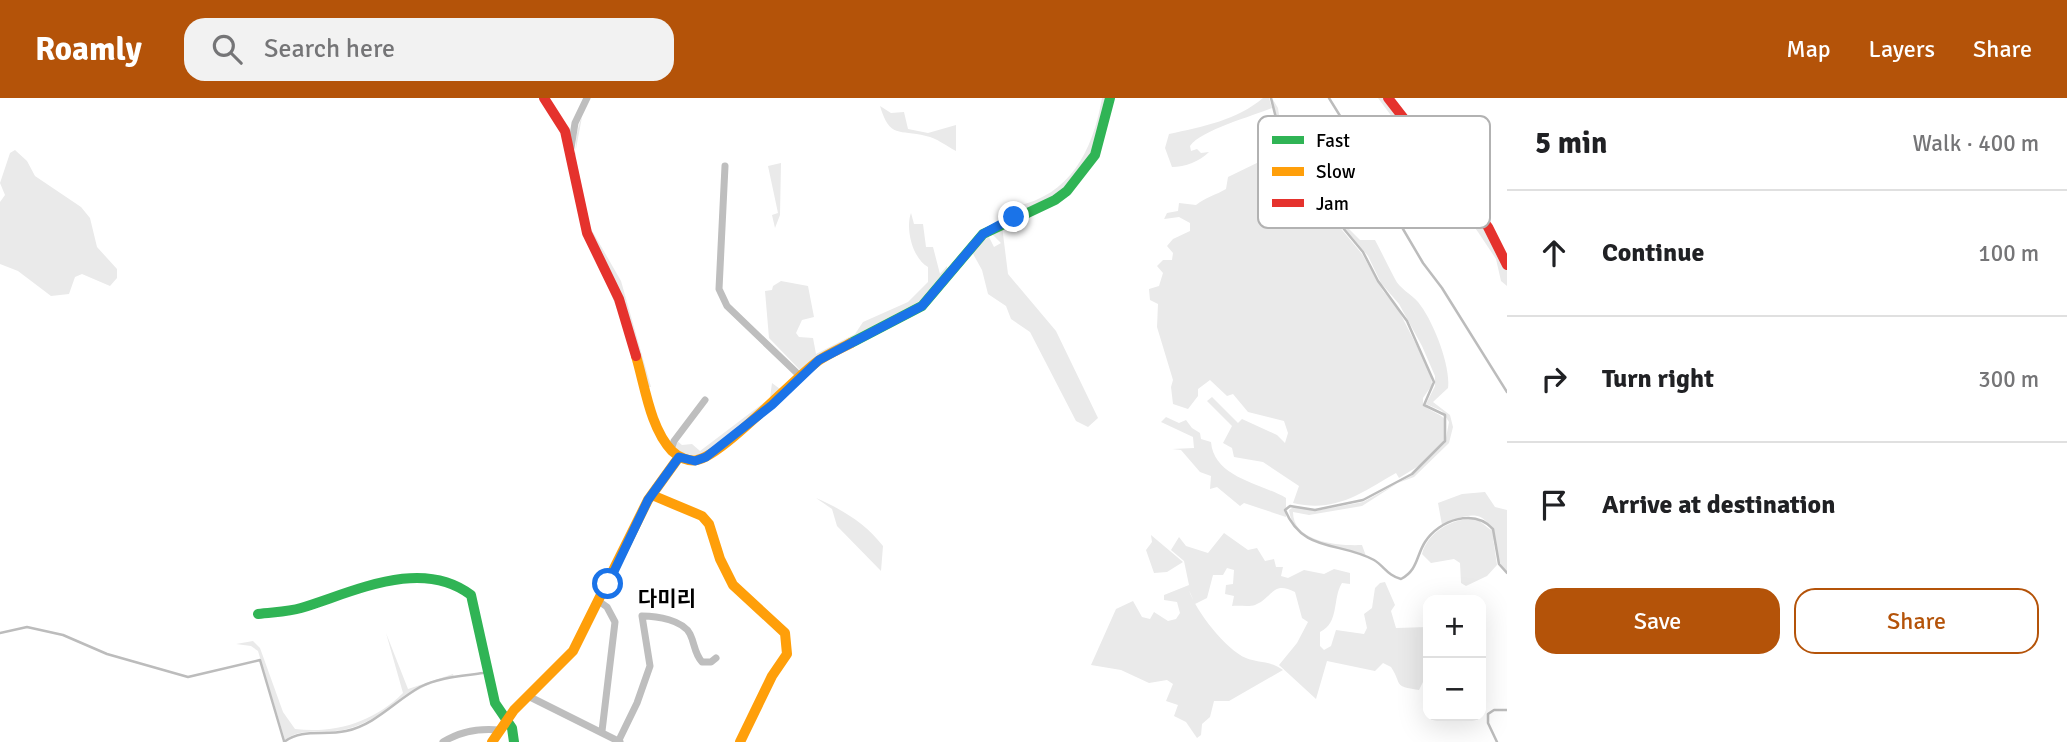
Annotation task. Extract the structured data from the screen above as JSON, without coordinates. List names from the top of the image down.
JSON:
{
  "districts": ["다미리"],
  "legend": ["Fast", "Slow", "Jam"],
  "page": {
    "header": "Roamly",
    "search": "Search here",
    "nav": ["Map", "Layers", "Share"],
    "heading": ["5 min", "Walk · 400 m"],
    "list": [
      ["Continue", "100 m"],
      ["Turn right", "300 m"],
      "Arrive at destination"
    ],
    "buttons": ["Save", "Share"],
    "map_buttons": ["+", "−"]
  }
}
